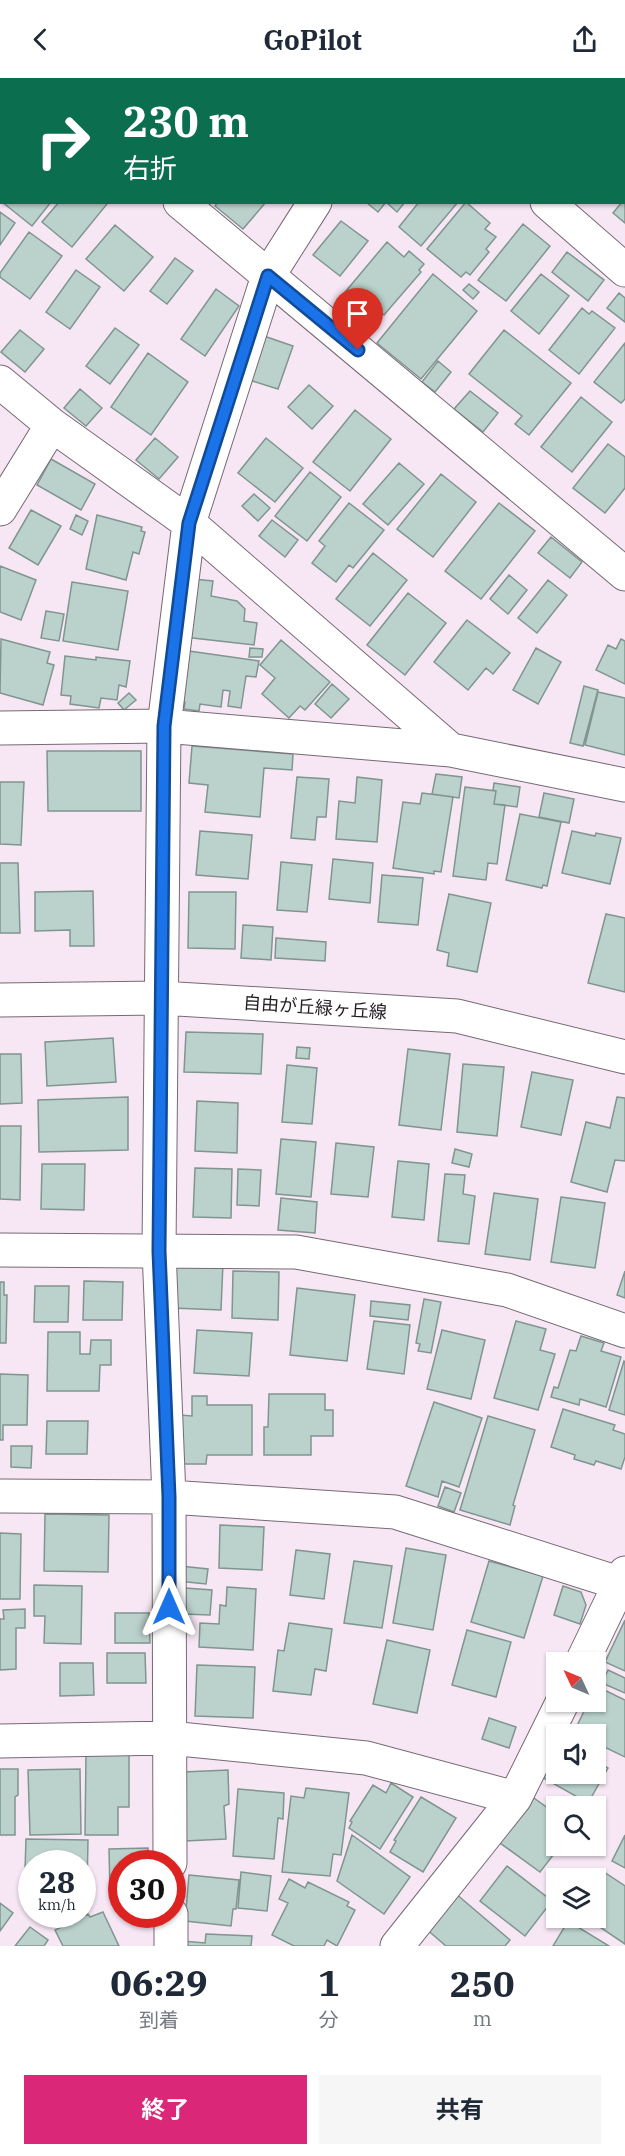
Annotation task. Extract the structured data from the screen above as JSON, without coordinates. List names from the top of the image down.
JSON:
{
  "streets": {
    "street": ["自由が丘緑ヶ丘線"]
  },
  "north": "top left",
  "page": {
    "header": "GoPilot",
    "turn": ["230 m", "右折"],
    "speed": "28 km/h",
    "limit": "30",
    "eta": [
      "06:29",
      "到着",
      "1",
      "分",
      "250",
      "m"
    ],
    "buttons": ["終了", "共有"]
  }
}
